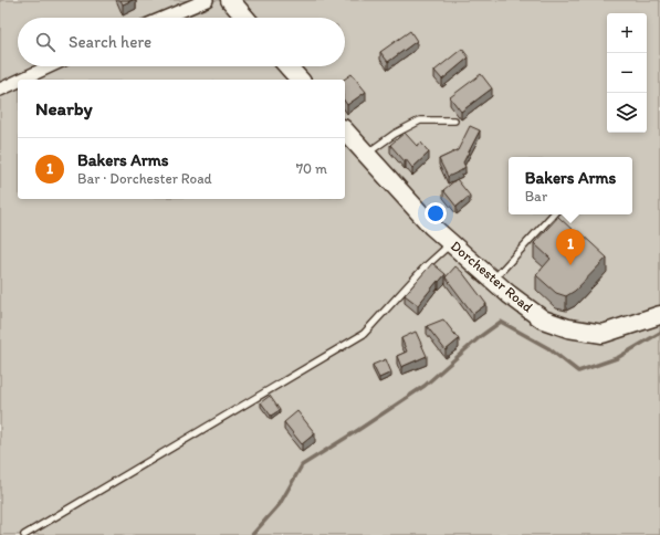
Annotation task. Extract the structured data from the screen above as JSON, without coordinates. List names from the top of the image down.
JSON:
{
  "streets": {
    "main road": ["Dorchester Road"]
  },
  "page": {
    "map_buttons": ["+", "−"],
    "search": "Search here",
    "heading": "Nearby",
    "list": [
      {
        "mark": "1",
        "name": "Bakers Arms",
        "note": "Bar · Dorchester Road",
        "value": "70 m"
      }
    ],
    "popup": ["Bakers Arms", "Bar"],
    "pins": "1"
  }
}
